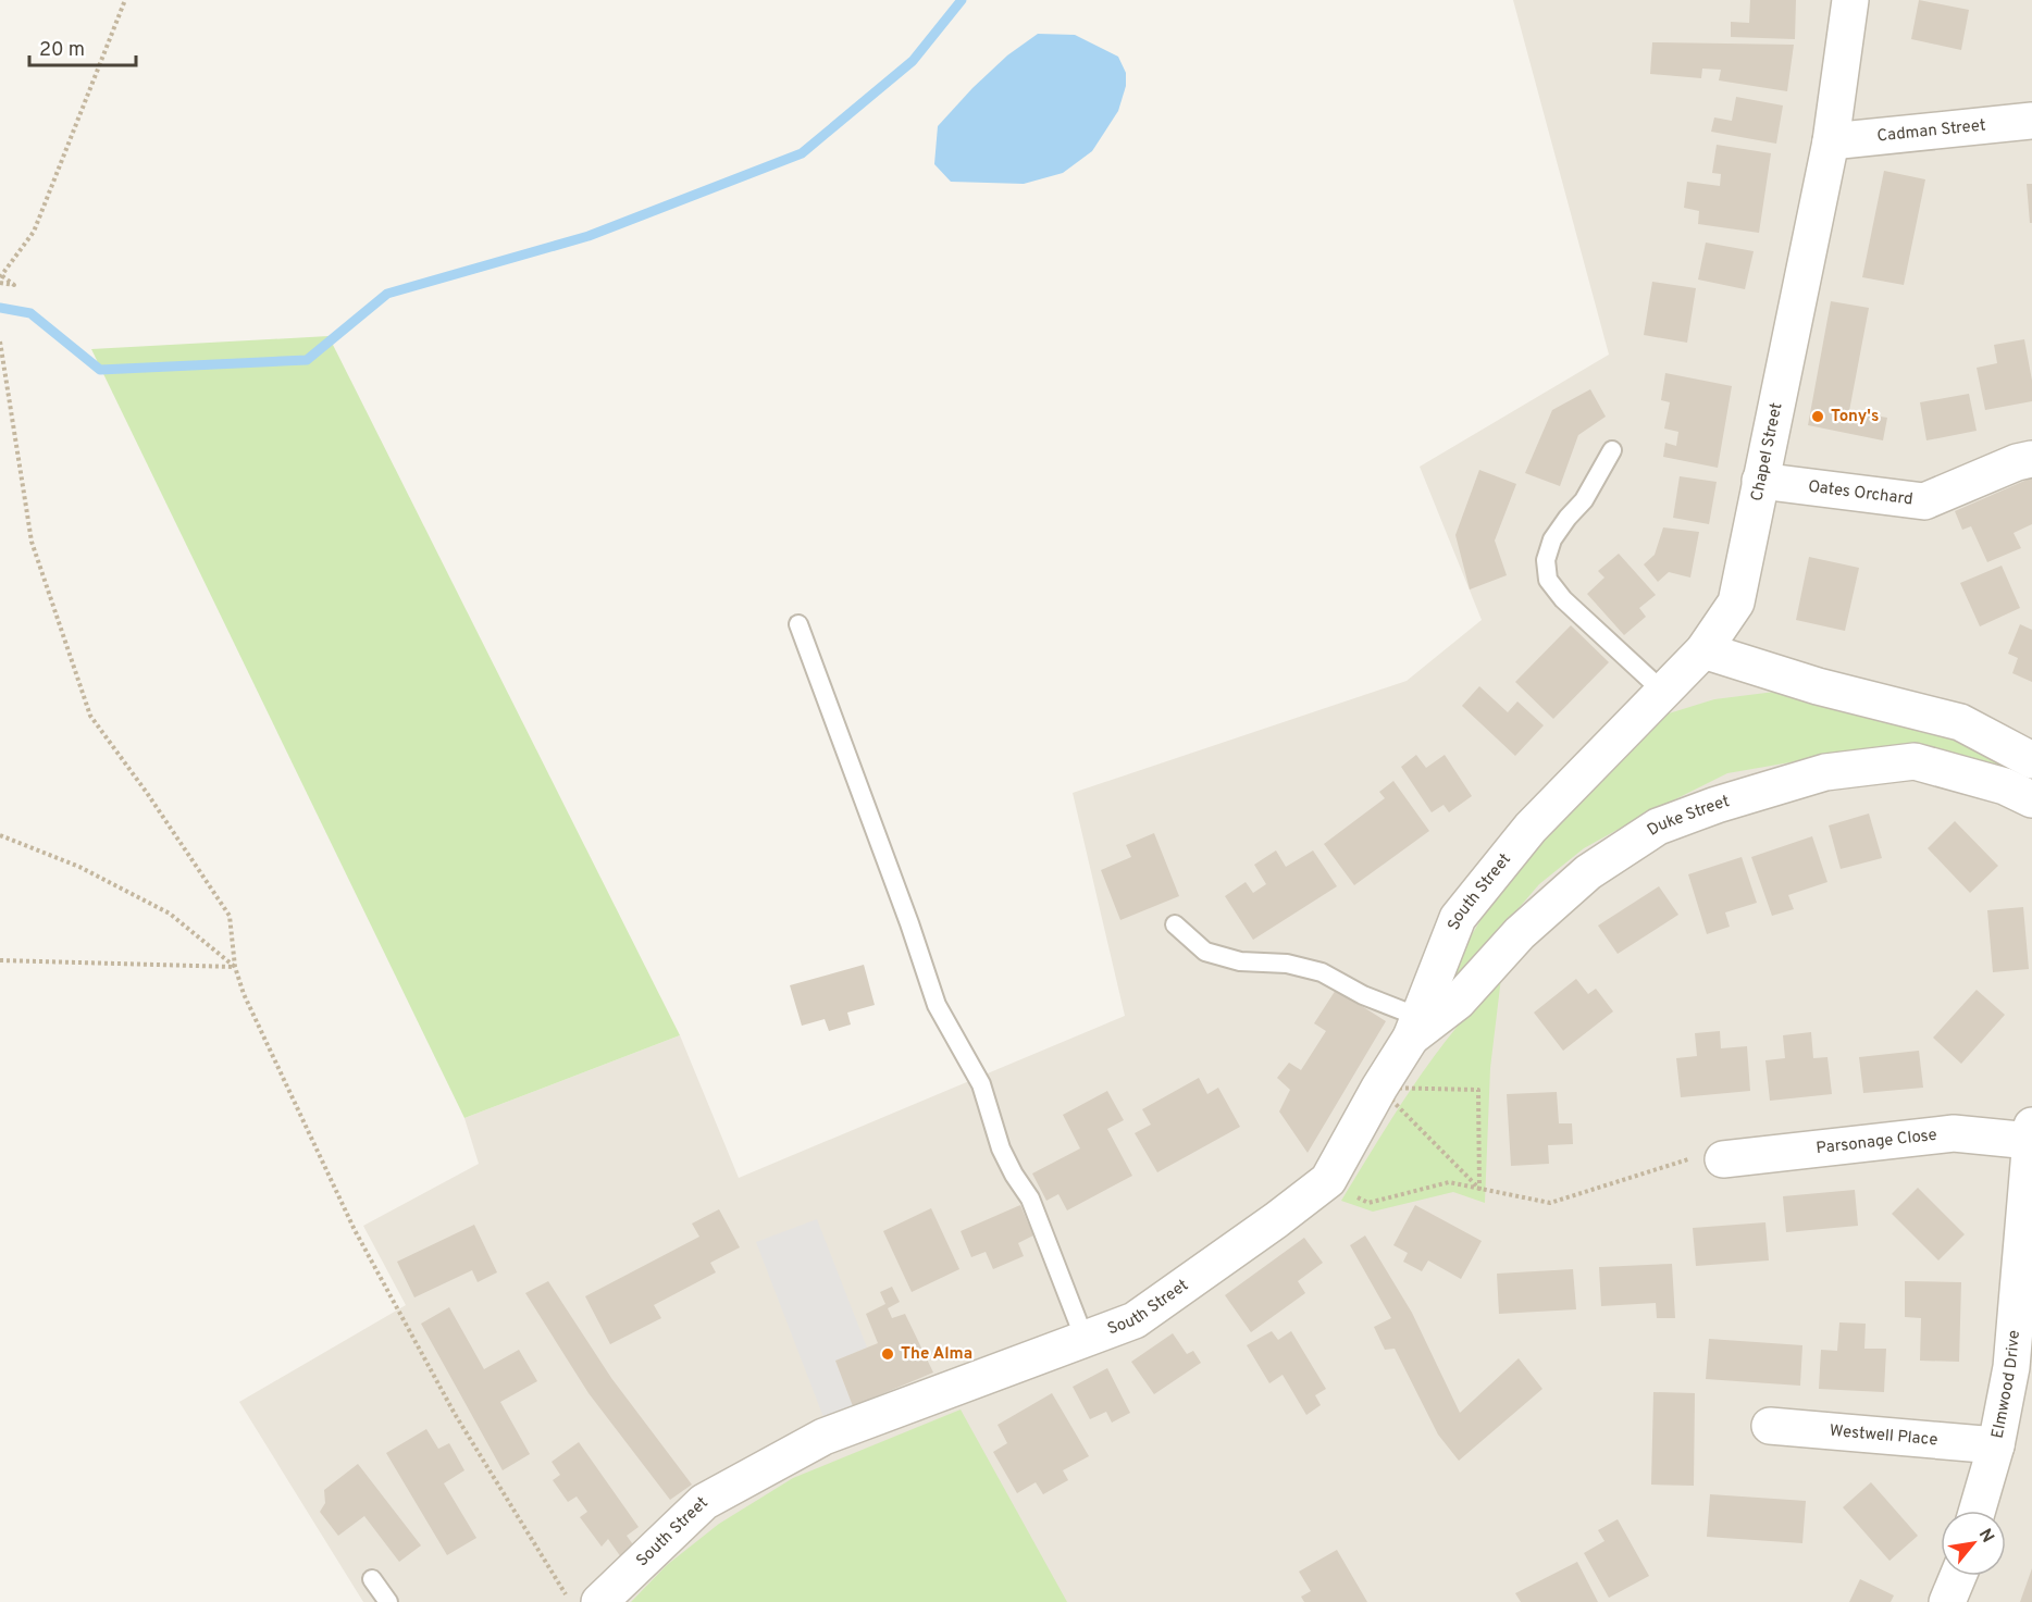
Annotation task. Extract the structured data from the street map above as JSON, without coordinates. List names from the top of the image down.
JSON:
{
  "streets": {
    "street": [
      "Cadman Street",
      "Chapel Street",
      "Oates Orchard",
      "Duke Street",
      "South Street",
      "Parsonage Close",
      "Elmwood Drive",
      "Westwell Place"
    ]
  },
  "crossings": [
    ["Cadman Street", "Chapel Street"],
    ["Chapel Street", "Oates Orchard"],
    ["Chapel Street", "South Street"],
    ["Duke Street", "South Street"],
    ["Parsonage Close", "Elmwood Drive"],
    ["Elmwood Drive", "Westwell Place"]
  ],
  "places": ["Tony's", "The Alma"],
  "scale_bar": "20 m",
  "north": "top right"
}
